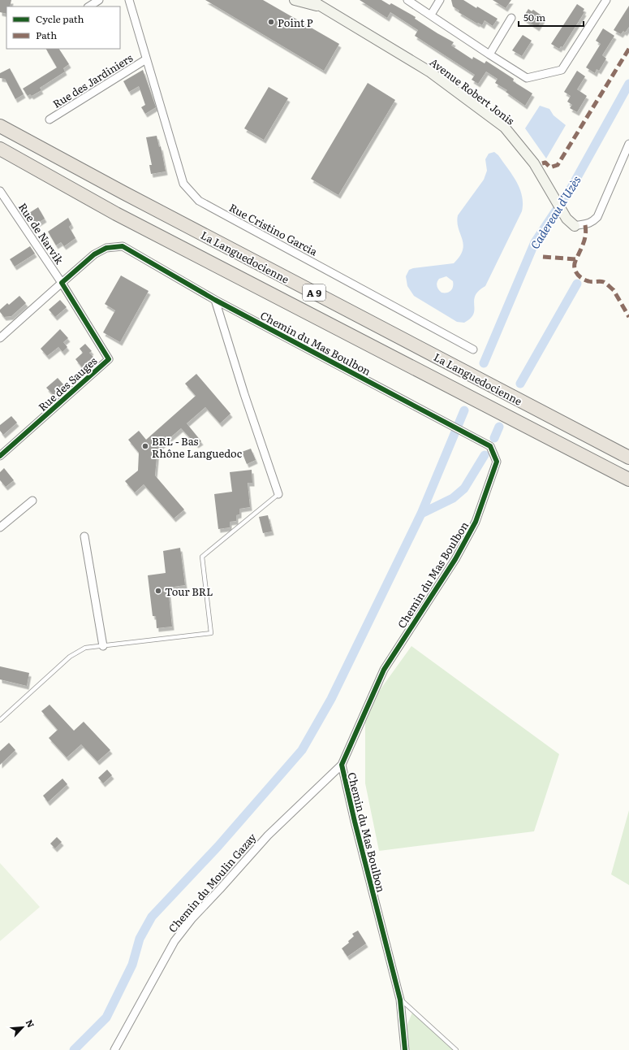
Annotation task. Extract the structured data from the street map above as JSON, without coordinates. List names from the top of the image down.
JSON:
{
  "streets": {
    "highway": ["La Languedocienne", "A 9"],
    "street": [
      "Rue des Jardiniers",
      "Avenue Robert Jonis",
      "Rue Cristino Garcia",
      "Rue de Narvik",
      "Chemin du Mas Boulbon",
      "Rue des Sauges",
      "Chemin du Moulin Gazay"
    ]
  },
  "crossings": [
    ["Rue des Jardiniers", "Rue Cristino Garcia"],
    ["Rue de Narvik", "Chemin du Mas Boulbon"],
    ["Rue de Narvik", "Rue des Sauges"],
    ["Chemin du Mas Boulbon", "Rue des Sauges"],
    ["Chemin du Mas Boulbon", "Chemin du Moulin Gazay"]
  ],
  "water": ["Cadereau d'Uzès"],
  "places": ["Point P", "BRL - Bas Rhône Languedoc", "Tour BRL"],
  "legend": ["Cycle path", "Path"],
  "scale_bar": "50 m",
  "north": "top right"
}
